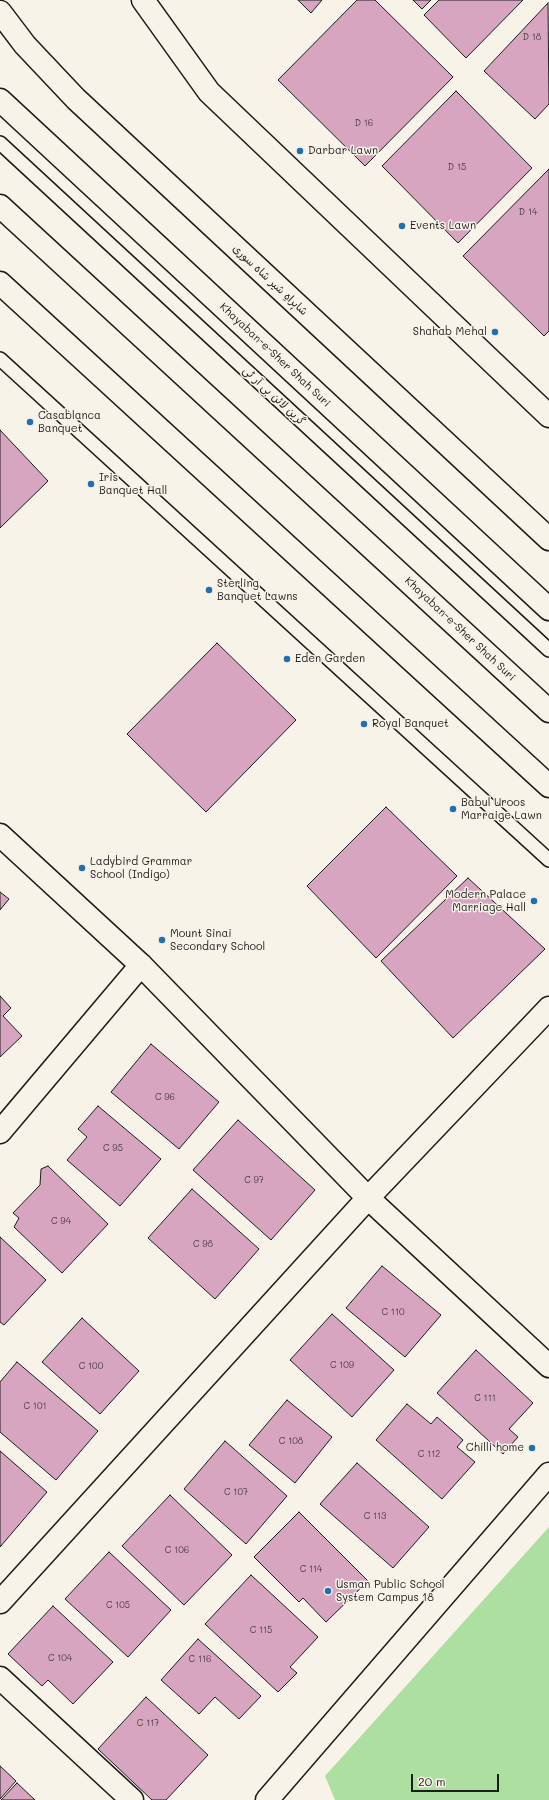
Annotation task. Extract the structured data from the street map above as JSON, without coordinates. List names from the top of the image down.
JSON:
{
  "streets": {
    "street": ["شاہراہِ شیر شاہ سوری", "Khayaban-e-Sher Shah Suri"],
    "lane": ["گرین لائن بی آر ٹی"]
  },
  "places": [
    "Darbar Lawn",
    "Events Lawn",
    "Shahab Mehal",
    "Casablanca Banquet",
    "Iris Banquet Hall",
    "Sterling Banquet Lawns",
    "Eden Garden",
    "Royal Banquet",
    "Babul Uroos Marraige Lawn",
    "Ladybird Grammar School (Indigo)",
    "Modern Palace Marriage Hall",
    "Mount Sinai Secondary School",
    "Chilli home",
    "Usman Public School System Campus 18"
  ],
  "house_numbers": [
    "D 18",
    "D 16",
    "D 15",
    "D 14",
    "C 96",
    "C 95",
    "C 97",
    "C 94",
    "C 98",
    "C 110",
    "C 109",
    "C 100",
    "C 111",
    "C 101",
    "C 108",
    "C 112",
    "C 107",
    "C 113",
    "C 106",
    "C 114",
    "C 105",
    "C 115",
    "C 104",
    "C 116",
    "C 117"
  ],
  "scale_bar": "20 m"
}
